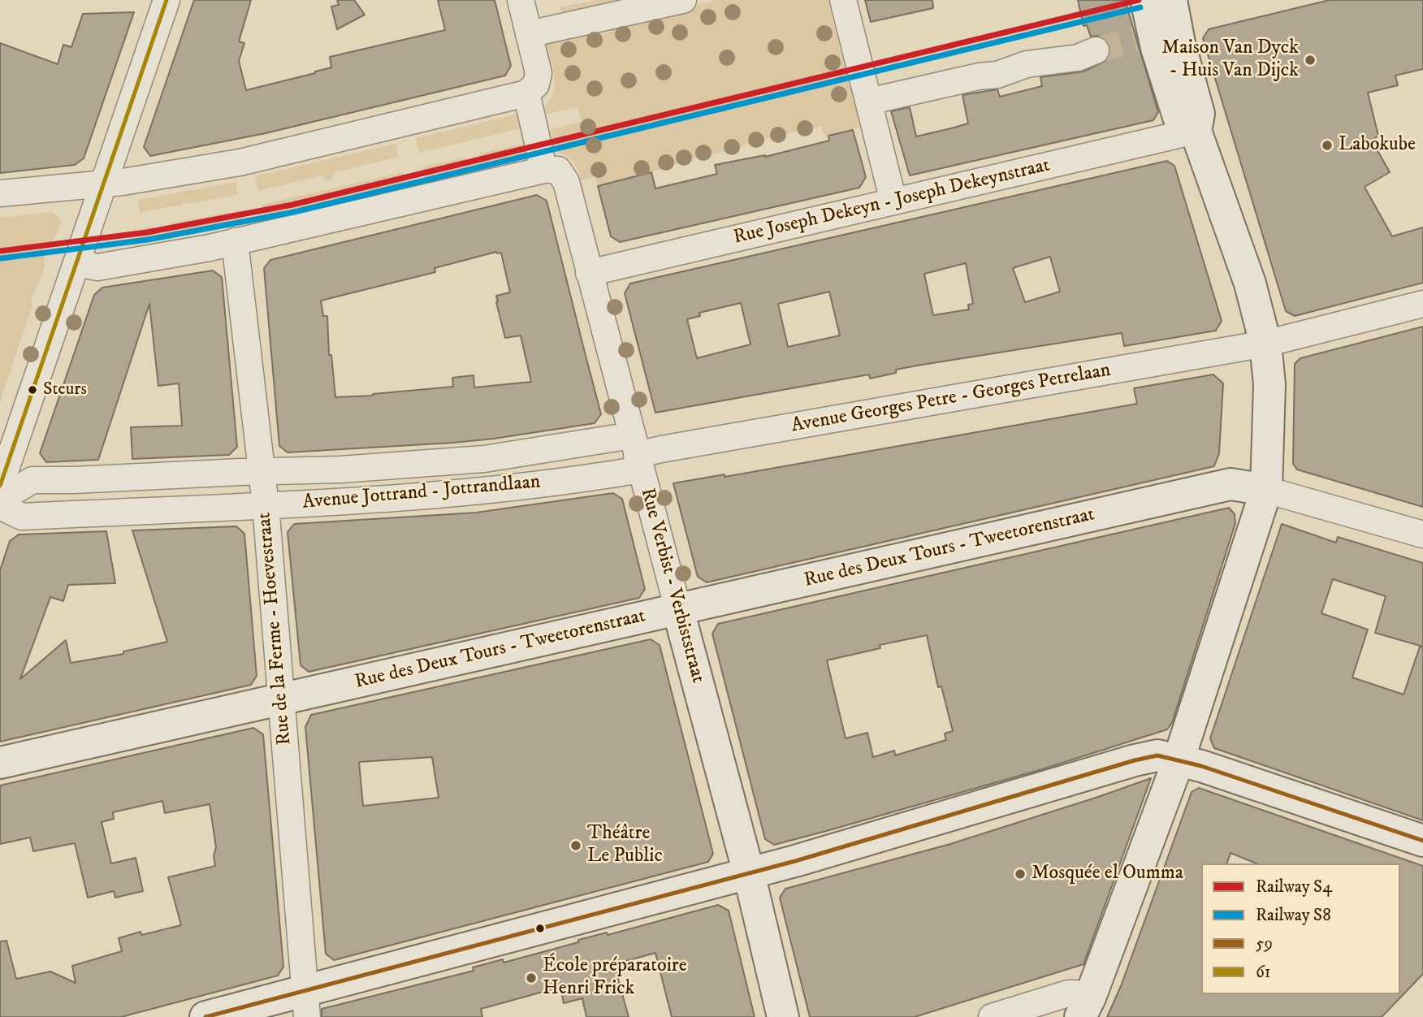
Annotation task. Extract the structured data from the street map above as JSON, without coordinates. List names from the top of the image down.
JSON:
{
  "streets": {
    "main road": ["Rue des Deux Tours - Tweetorenstraat", "Rue Verbist - Verbiststraat"],
    "street": [
      "Rue Joseph Dekeyn - Joseph Dekeynstraat",
      "Avenue Georges Petre - Georges Petrelaan",
      "Avenue Jottrand - Jottrandlaan",
      "Rue de la Ferme - Hoevestraat"
    ]
  },
  "crossings": [
    ["Rue Joseph Dekeyn - Joseph Dekeynstraat", "Rue Verbist - Verbiststraat"],
    ["Avenue Georges Petre - Georges Petrelaan", "Avenue Jottrand - Jottrandlaan"],
    ["Avenue Georges Petre - Georges Petrelaan", "Rue Verbist - Verbiststraat"],
    ["Avenue Jottrand - Jottrandlaan", "Rue Verbist - Verbiststraat"],
    ["Avenue Jottrand - Jottrandlaan", "Rue de la Ferme - Hoevestraat"],
    ["Rue des Deux Tours - Tweetorenstraat", "Rue Verbist - Verbiststraat"],
    ["Rue des Deux Tours - Tweetorenstraat", "Rue de la Ferme - Hoevestraat"]
  ],
  "places": [
    "Maison Van Dyck - Huis Van Dijck",
    "Labokube",
    "Steurs",
    "Théâtre Le Public",
    "Mosquée el Oumma",
    "École préparatoire Henri Frick"
  ],
  "lines": [
    "rail line S4",
    "transit line 61",
    "rail line S8",
    "transit line 59"
  ],
  "legend": [
    "Railway S4",
    "Railway S8",
    "59",
    "61"
  ]
}
